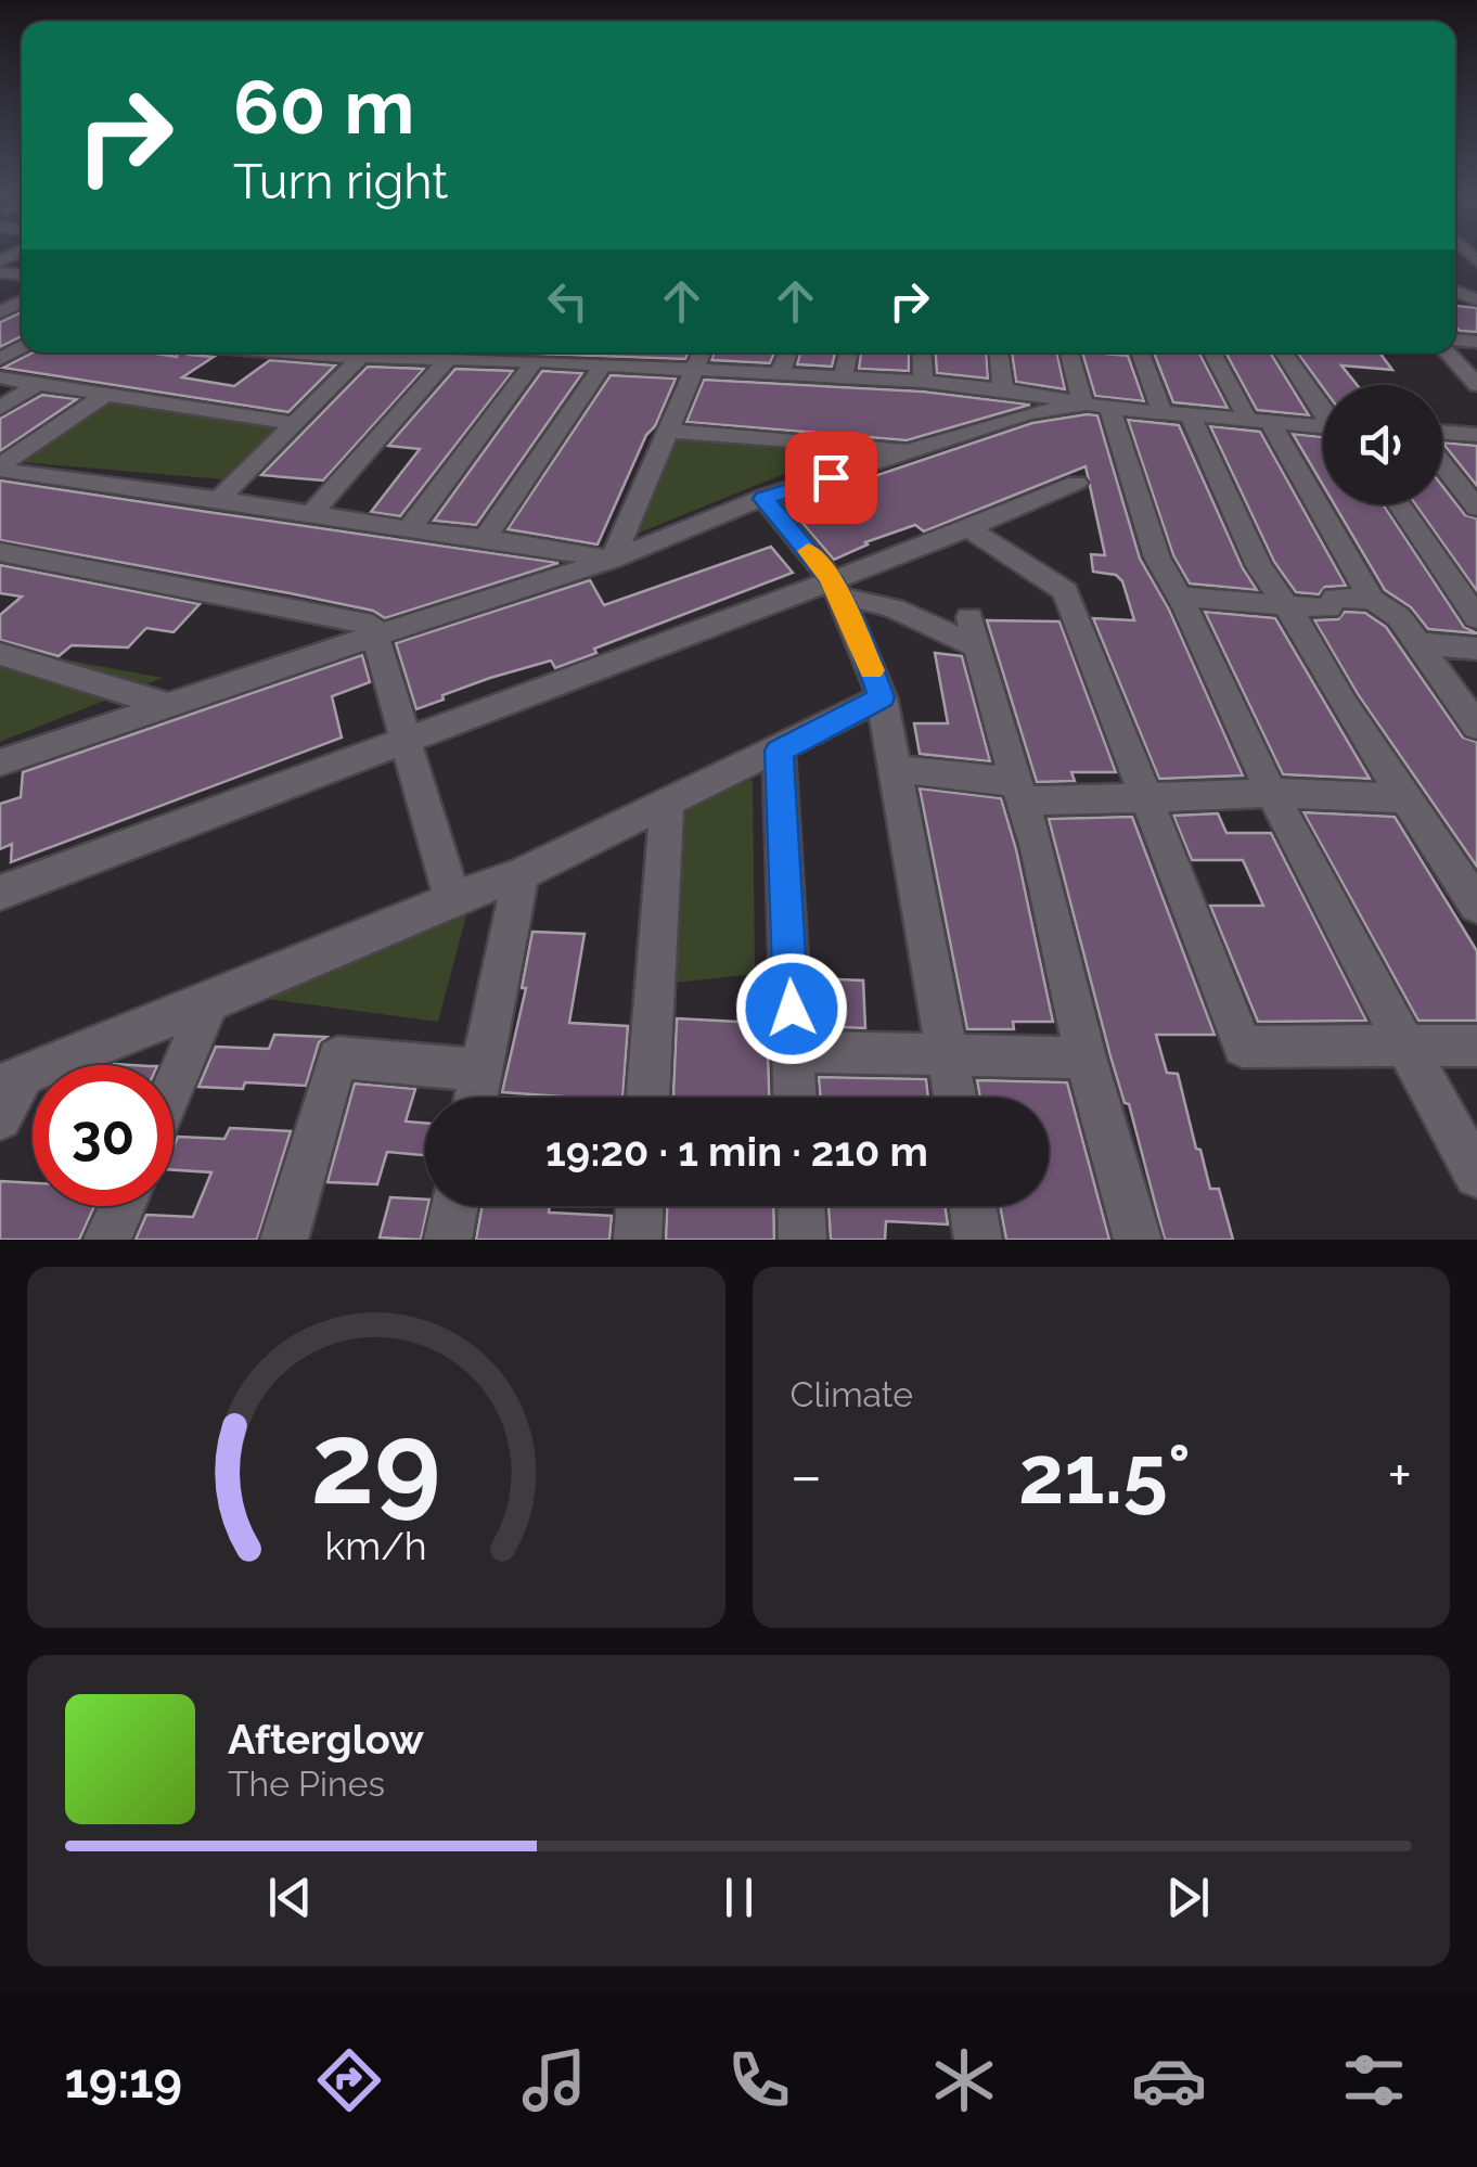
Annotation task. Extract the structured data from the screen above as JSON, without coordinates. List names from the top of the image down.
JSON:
{
  "page": {
    "turn": ["60 m", "Turn right"],
    "limit": "30",
    "trip": "19:20 · 1 min · 210 m",
    "tile": "Climate",
    "heat": ["−", "21.5°", "+"],
    "song": ["Afterglow", "The Pines"],
    "tabs": "19:19",
    "gauge": ["29", "km/h"]
  }
}
